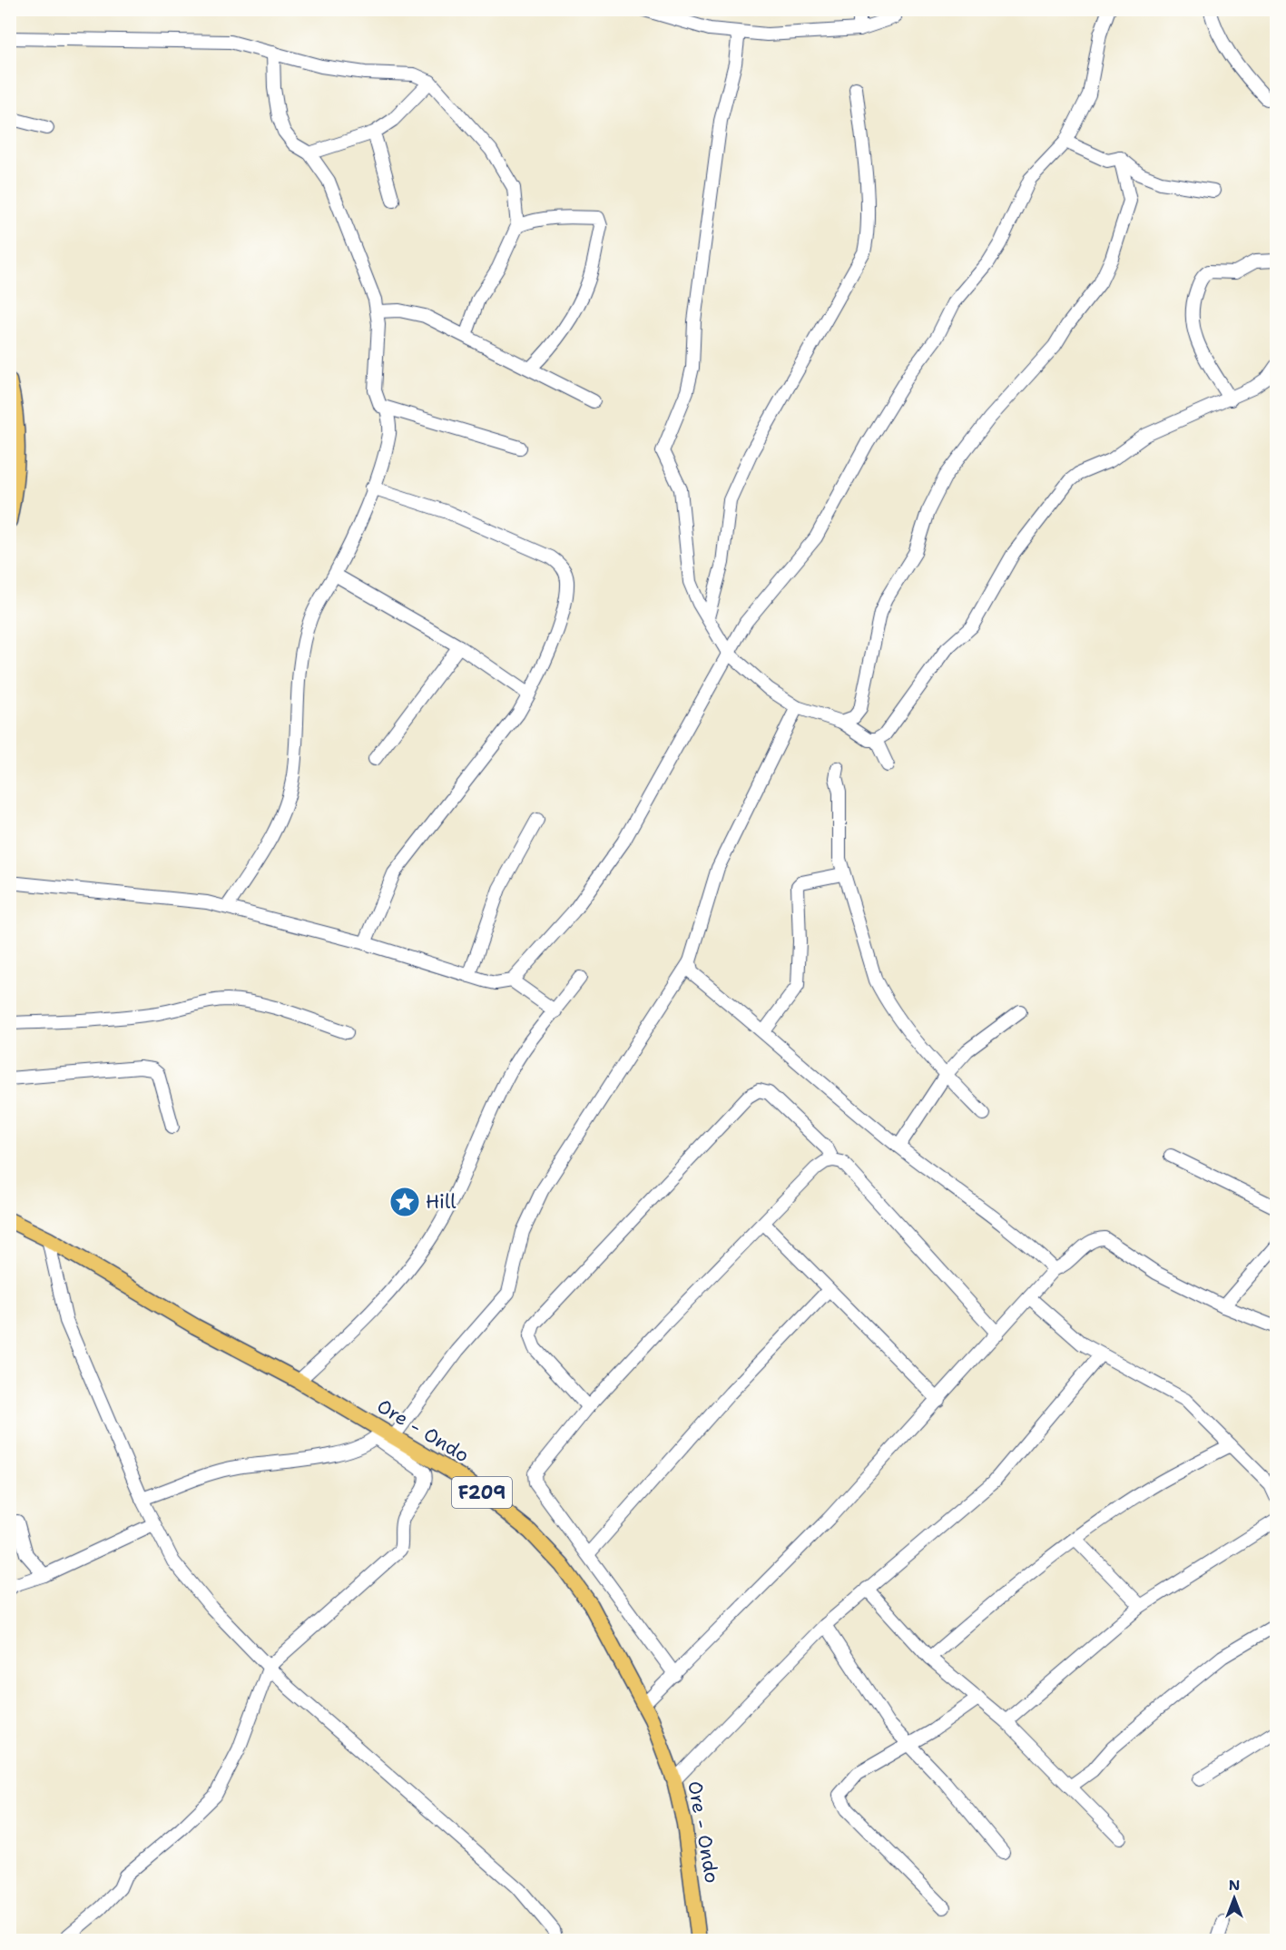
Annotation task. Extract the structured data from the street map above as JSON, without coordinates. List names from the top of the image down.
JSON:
{
  "streets": {
    "main road": ["Ore - Ondo", "F209"]
  },
  "crossings": [
    ["Ore - Ondo", "F209"]
  ],
  "places": {
    "place": ["Hill"]
  },
  "north": "top"
}
